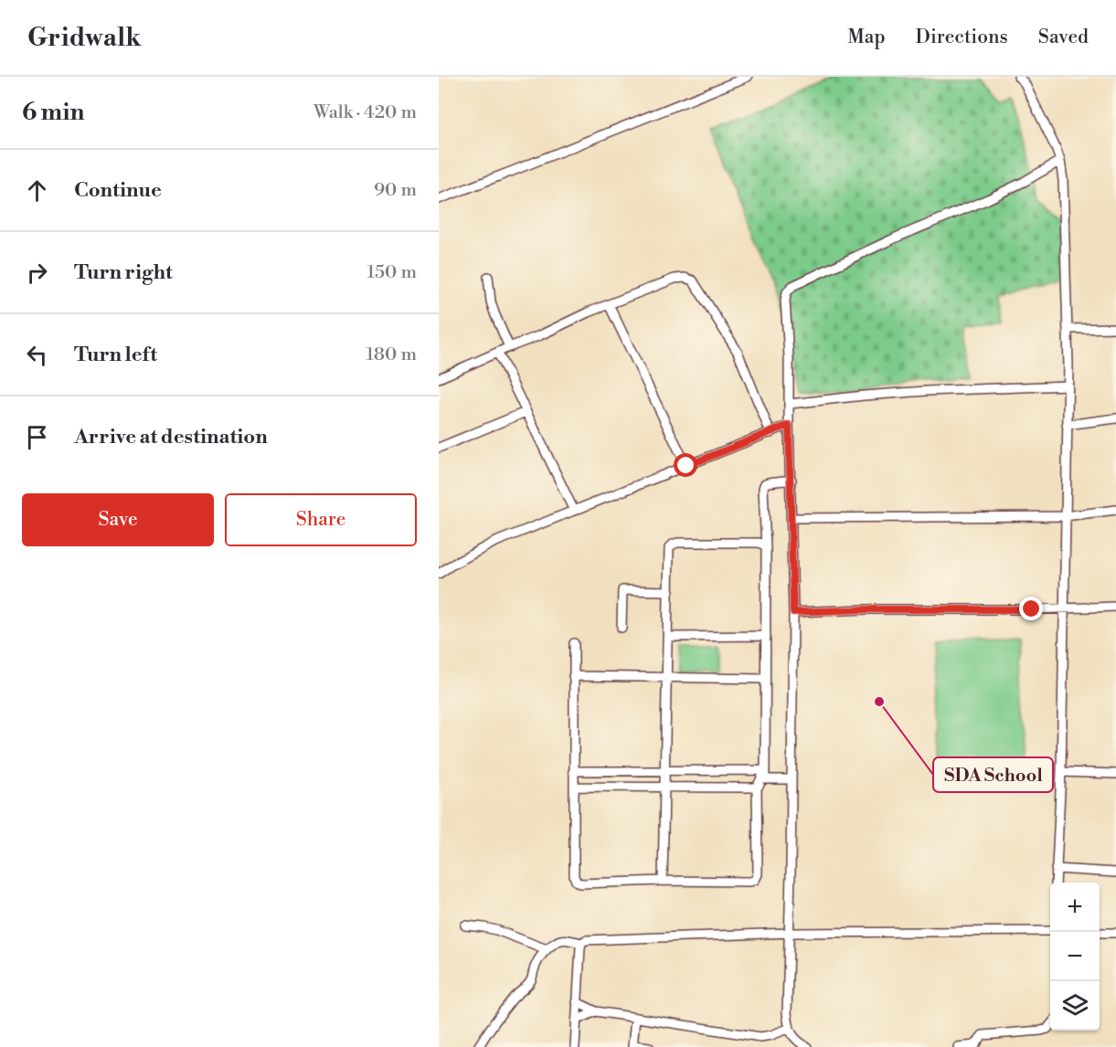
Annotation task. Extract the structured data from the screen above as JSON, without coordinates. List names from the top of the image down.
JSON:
{
  "places": ["SDA School"],
  "page": {
    "header": "Gridwalk",
    "nav": ["Map", "Directions", "Saved"],
    "heading": ["6 min", "Walk · 420 m"],
    "list": [
      ["Continue", "90 m"],
      ["Turn right", "150 m"],
      ["Turn left", "180 m"],
      "Arrive at destination"
    ],
    "buttons": ["Save", "Share"],
    "map_buttons": ["+", "−"]
  }
}
